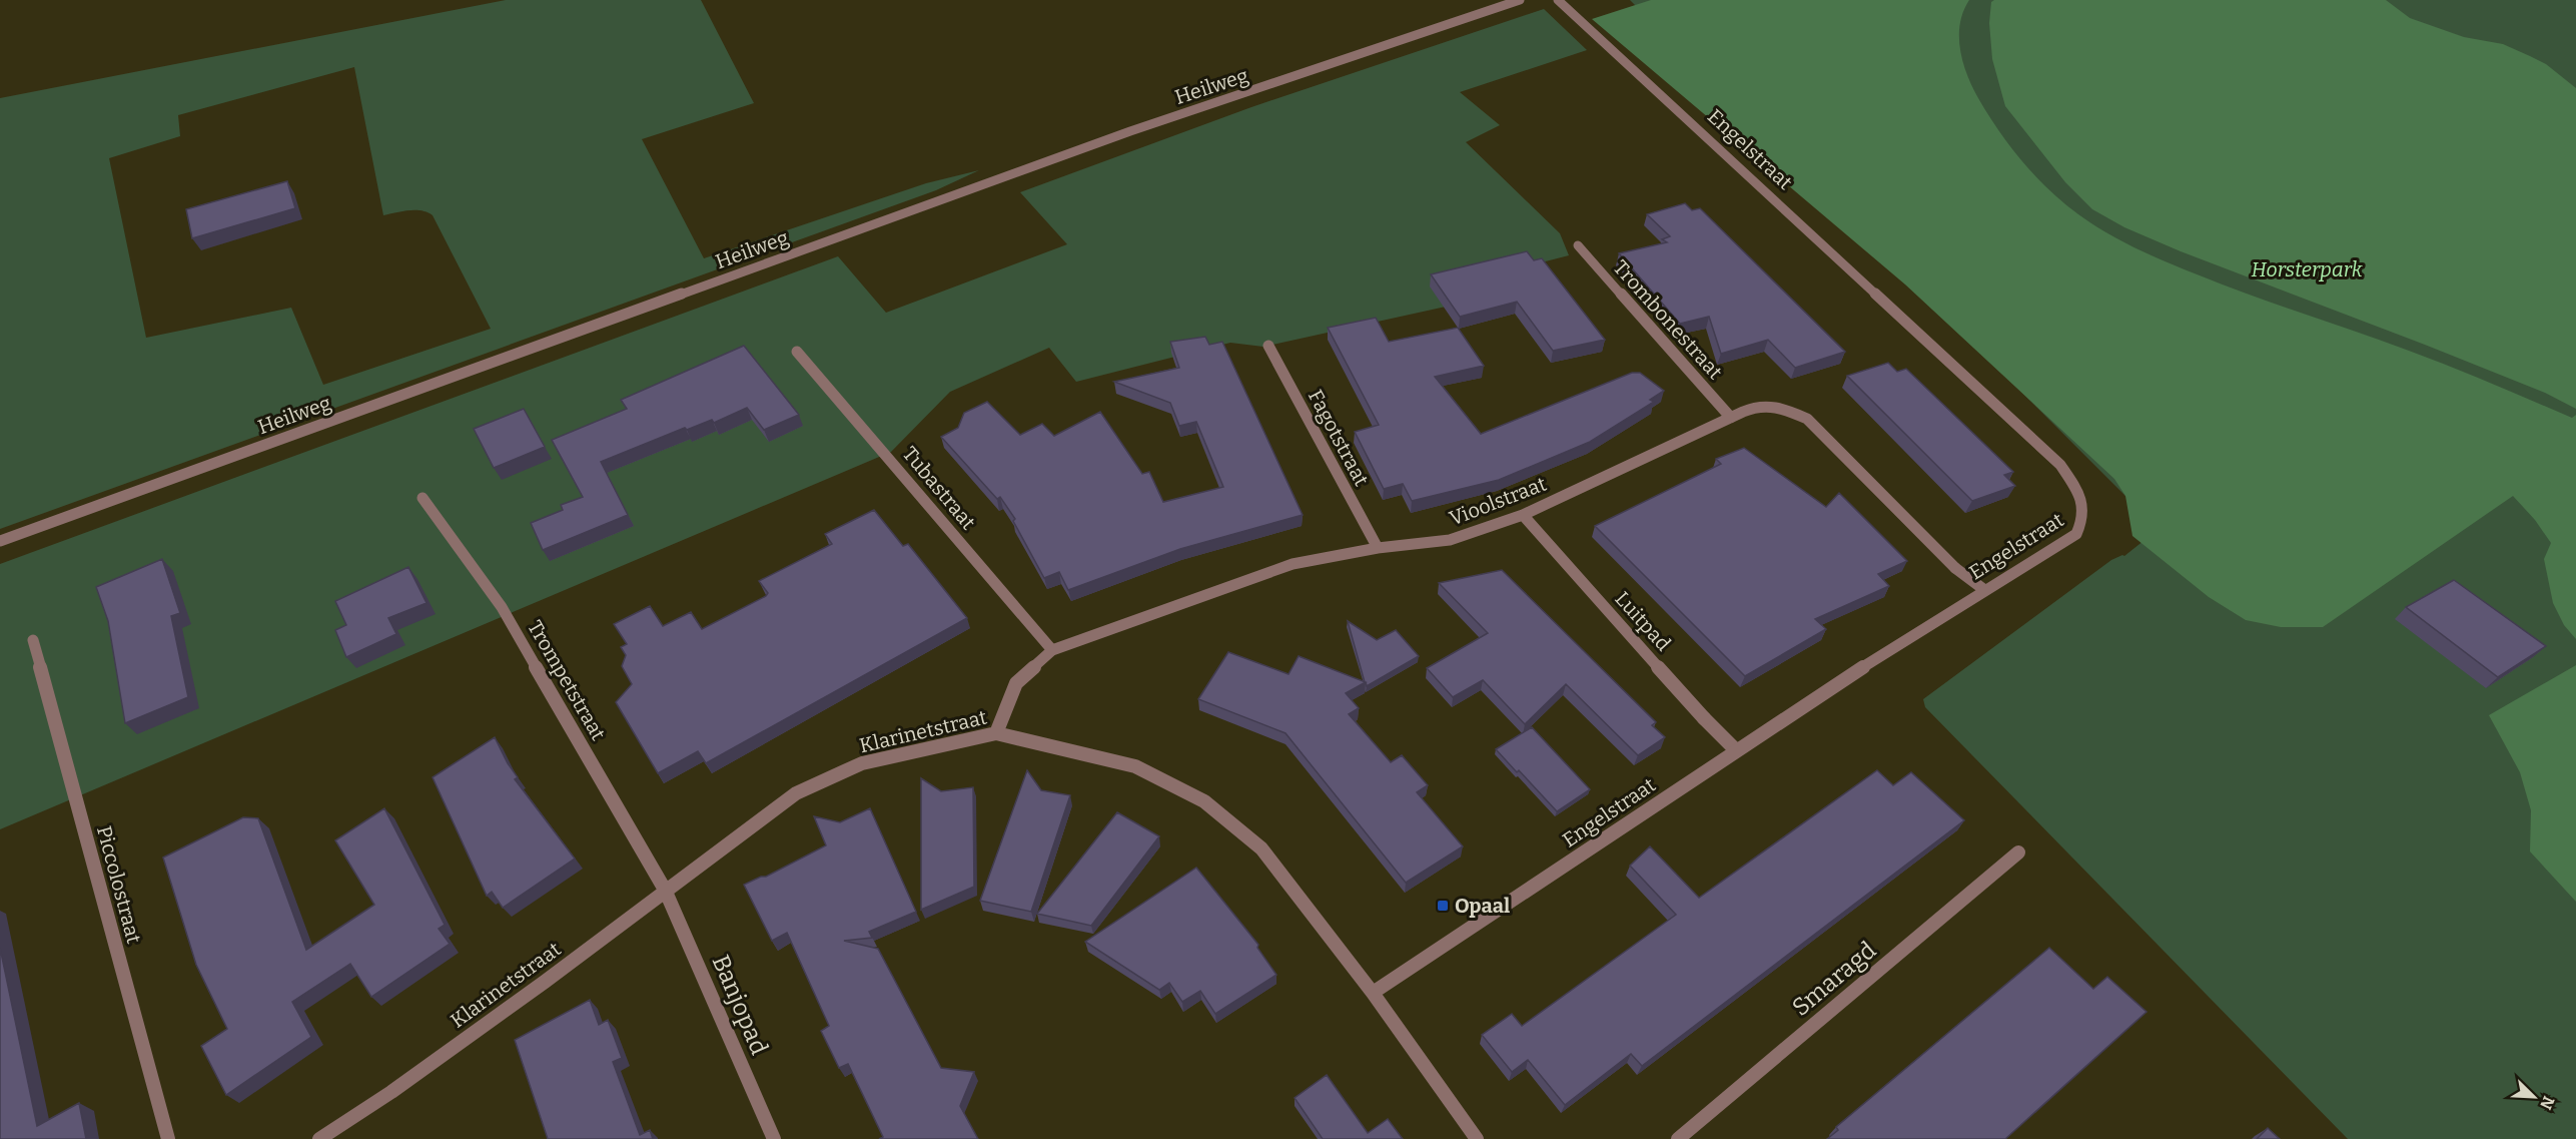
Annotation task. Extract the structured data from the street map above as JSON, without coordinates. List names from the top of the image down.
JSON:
{
  "streets": {
    "street": [
      "Heilweg",
      "Engelstraat",
      "Trombonestraat",
      "Fagotstraat",
      "Tubastraat",
      "Vioolstraat",
      "Luitpad",
      "Trompetstraat",
      "Klarinetstraat",
      "Piccolostraat",
      "Smaragd",
      "Banjopad"
    ]
  },
  "crossings": [
    ["Engelstraat", "Vioolstraat"],
    ["Engelstraat", "Luitpad"],
    ["Engelstraat", "Klarinetstraat"],
    ["Trombonestraat", "Vioolstraat"],
    ["Fagotstraat", "Vioolstraat"],
    ["Tubastraat", "Vioolstraat"],
    ["Vioolstraat", "Luitpad"],
    ["Vioolstraat", "Klarinetstraat"],
    ["Trompetstraat", "Klarinetstraat"],
    ["Trompetstraat", "Banjopad"],
    ["Klarinetstraat", "Banjopad"]
  ],
  "parks": ["Horsterpark"],
  "places": {
    "transit": ["Opaal"]
  },
  "north": "bottom right"
}
